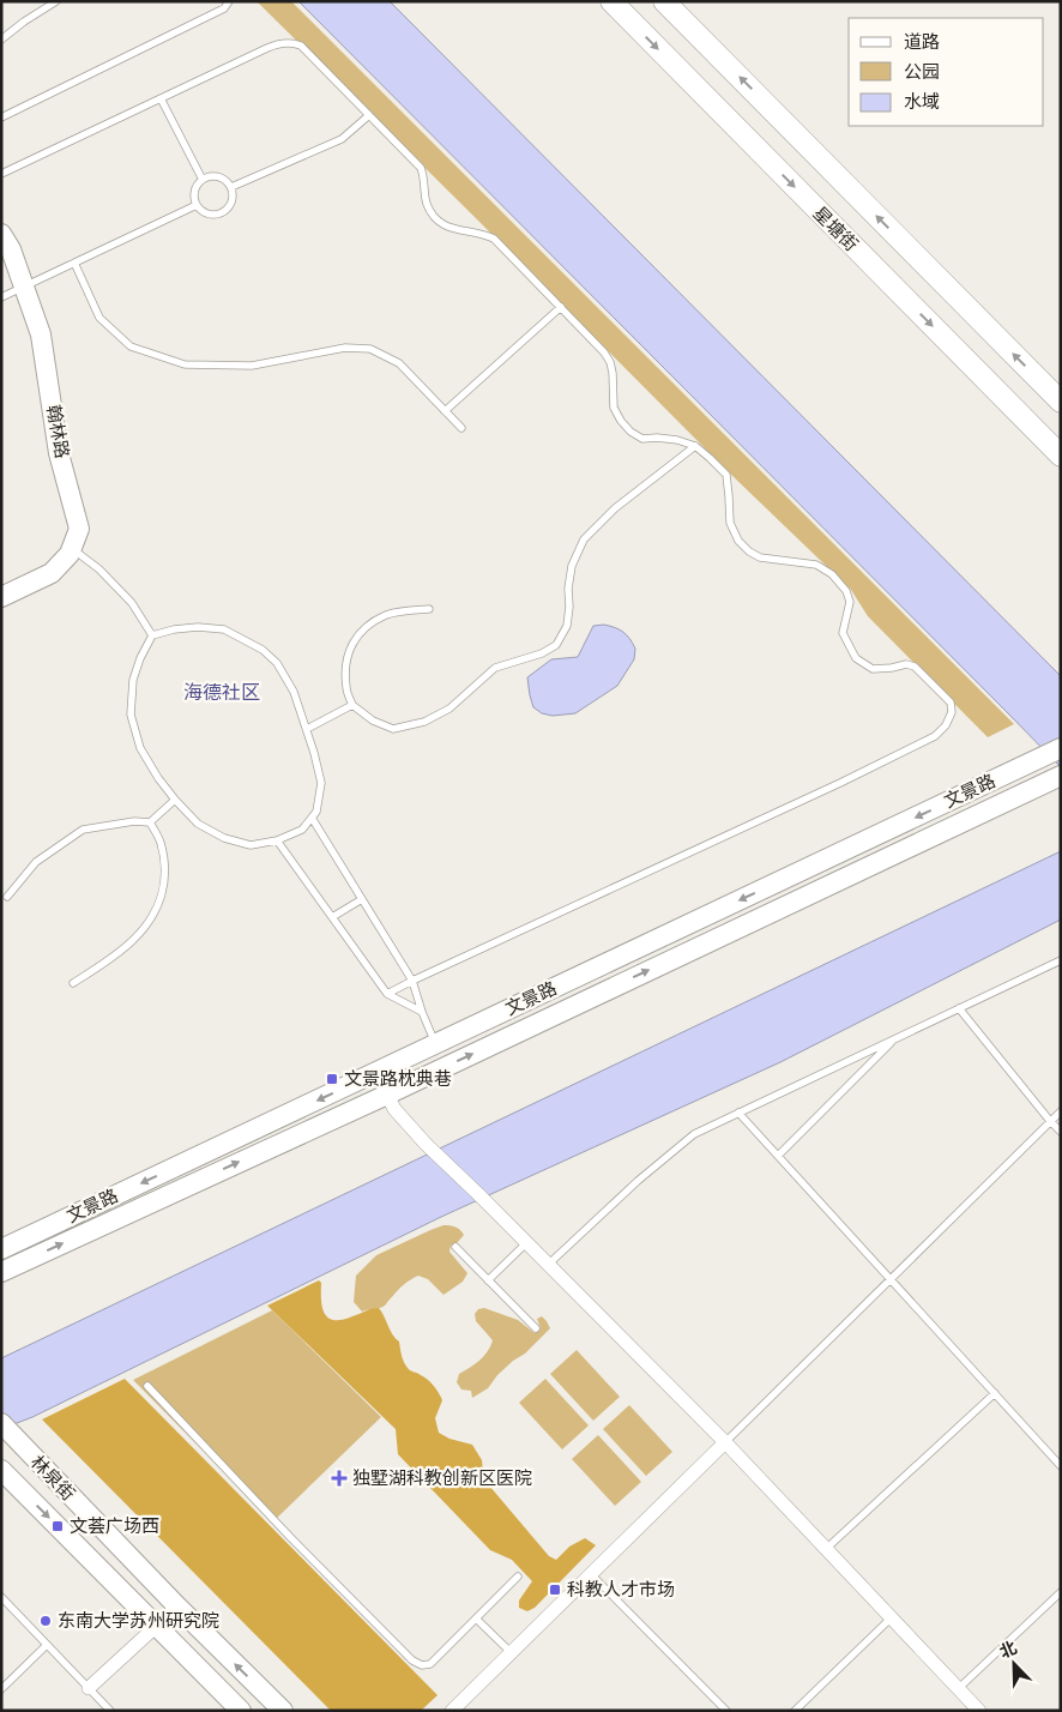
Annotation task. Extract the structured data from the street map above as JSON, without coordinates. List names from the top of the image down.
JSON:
{
  "streets": {
    "main road": [
      "星塘街",
      "翰林路",
      "文景路",
      "林泉街"
    ]
  },
  "districts": ["海德社区"],
  "places": {
    "transit": ["文景路枕典巷", "文荟广场西", "科教人才市场"],
    "health": ["独墅湖科教创新区医院"],
    "other": ["东南大学苏州研究院"]
  },
  "legend": ["道路", "公园", "水域"],
  "north": "top left"
}
